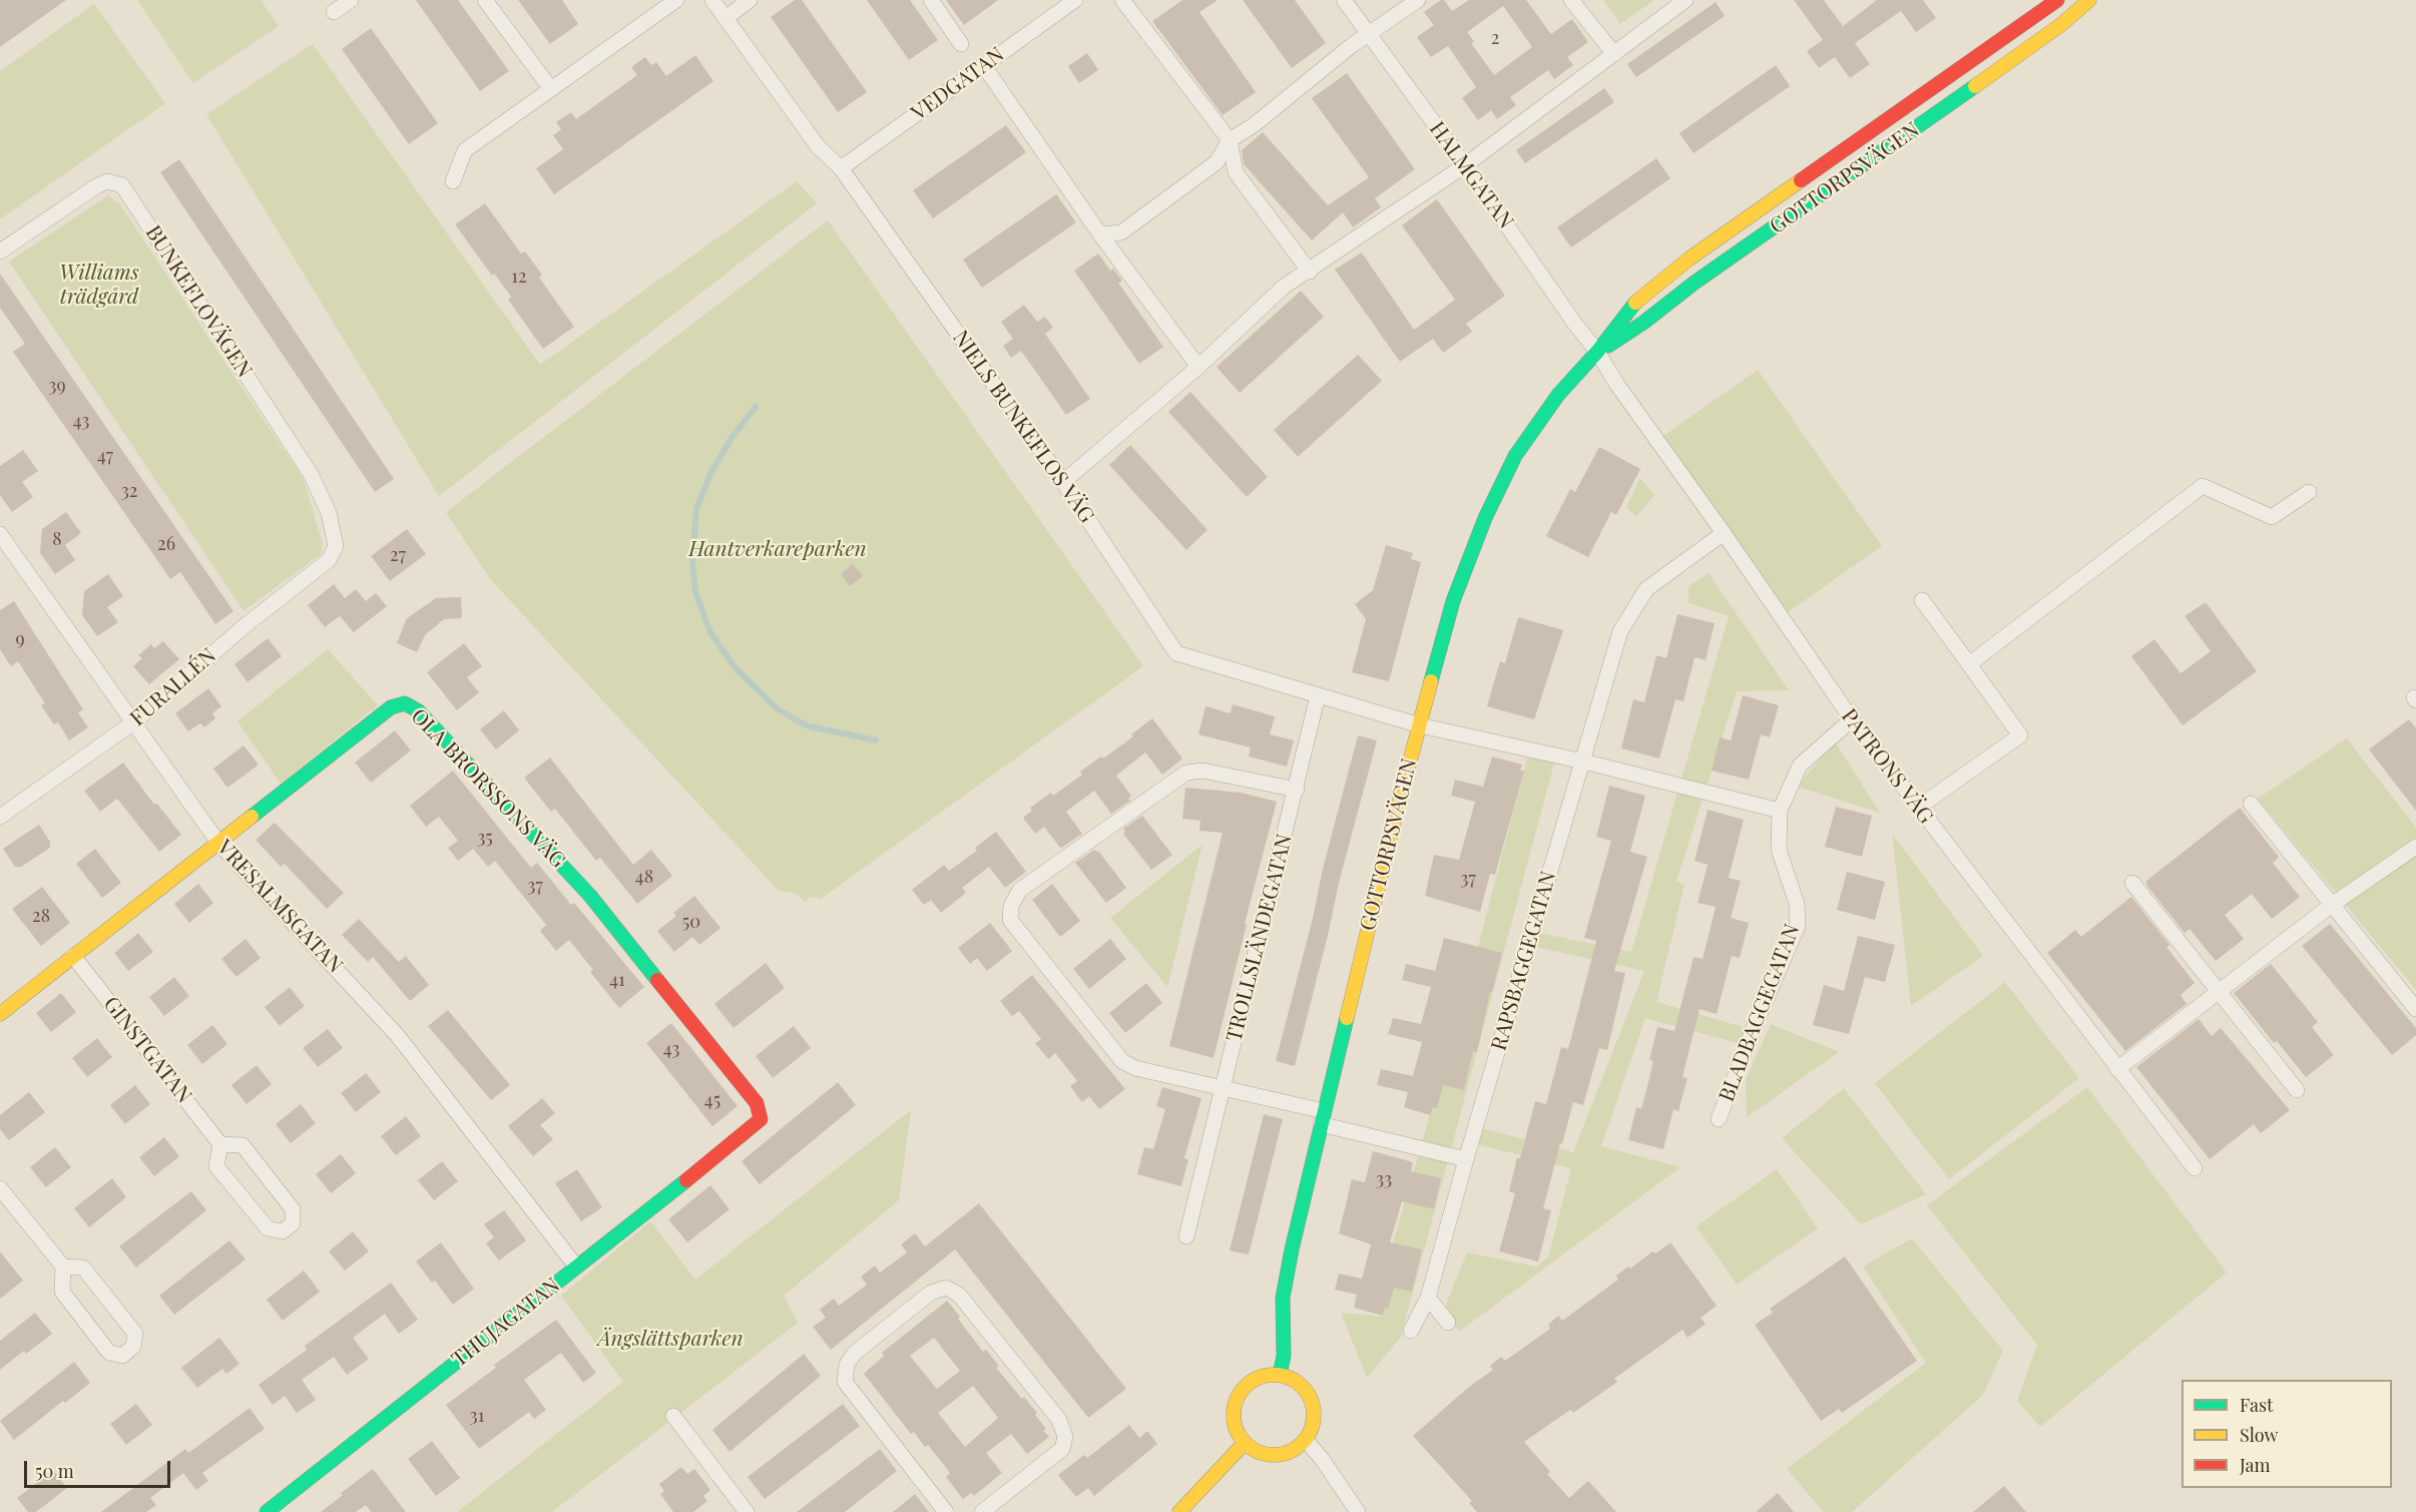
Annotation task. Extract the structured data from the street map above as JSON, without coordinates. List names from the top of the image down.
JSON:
{
  "streets": {
    "street": [
      "VEDGATAN",
      "HALMGATAN",
      "GOTTORPSVÄGEN",
      "BUNKEFLOVÄGEN",
      "NIELS BUNKEFLOS VÄG",
      "FURALLÉN",
      "PATRONS VÄG",
      "OLA BRORSSONS VÄG",
      "VRESALMSGATAN",
      "TROLLSLÄNDEGATAN",
      "RAPSBAGGEGATAN",
      "BLADBAGGEGATAN",
      "GINSTGATAN",
      "THUJAGATAN"
    ]
  },
  "crossings": [
    ["VEDGATAN", "NIELS BUNKEFLOS VÄG"],
    ["HALMGATAN", "GOTTORPSVÄGEN"],
    ["HALMGATAN", "PATRONS VÄG"],
    ["GOTTORPSVÄGEN", "NIELS BUNKEFLOS VÄG"],
    ["GOTTORPSVÄGEN", "PATRONS VÄG"],
    ["BUNKEFLOVÄGEN", "FURALLÉN"],
    ["NIELS BUNKEFLOS VÄG", "TROLLSLÄNDEGATAN"],
    ["FURALLÉN", "VRESALMSGATAN"],
    ["PATRONS VÄG", "RAPSBAGGEGATAN"],
    ["PATRONS VÄG", "BLADBAGGEGATAN"],
    ["OLA BRORSSONS VÄG", "VRESALMSGATAN"],
    ["OLA BRORSSONS VÄG", "GINSTGATAN"],
    ["OLA BRORSSONS VÄG", "THUJAGATAN"],
    ["VRESALMSGATAN", "THUJAGATAN"]
  ],
  "parks": ["Williams trädgård", "Hantverkareparken", "Ängslättsparken"],
  "house_numbers": [
    "2",
    "12",
    "39",
    "43",
    "47",
    "32",
    "8",
    "26",
    "27",
    "9",
    "35",
    "48",
    "37",
    "37",
    "28",
    "50",
    "41",
    "43",
    "45",
    "33",
    "31"
  ],
  "legend": ["Fast", "Slow", "Jam"],
  "scale_bar": "50 m"
}
